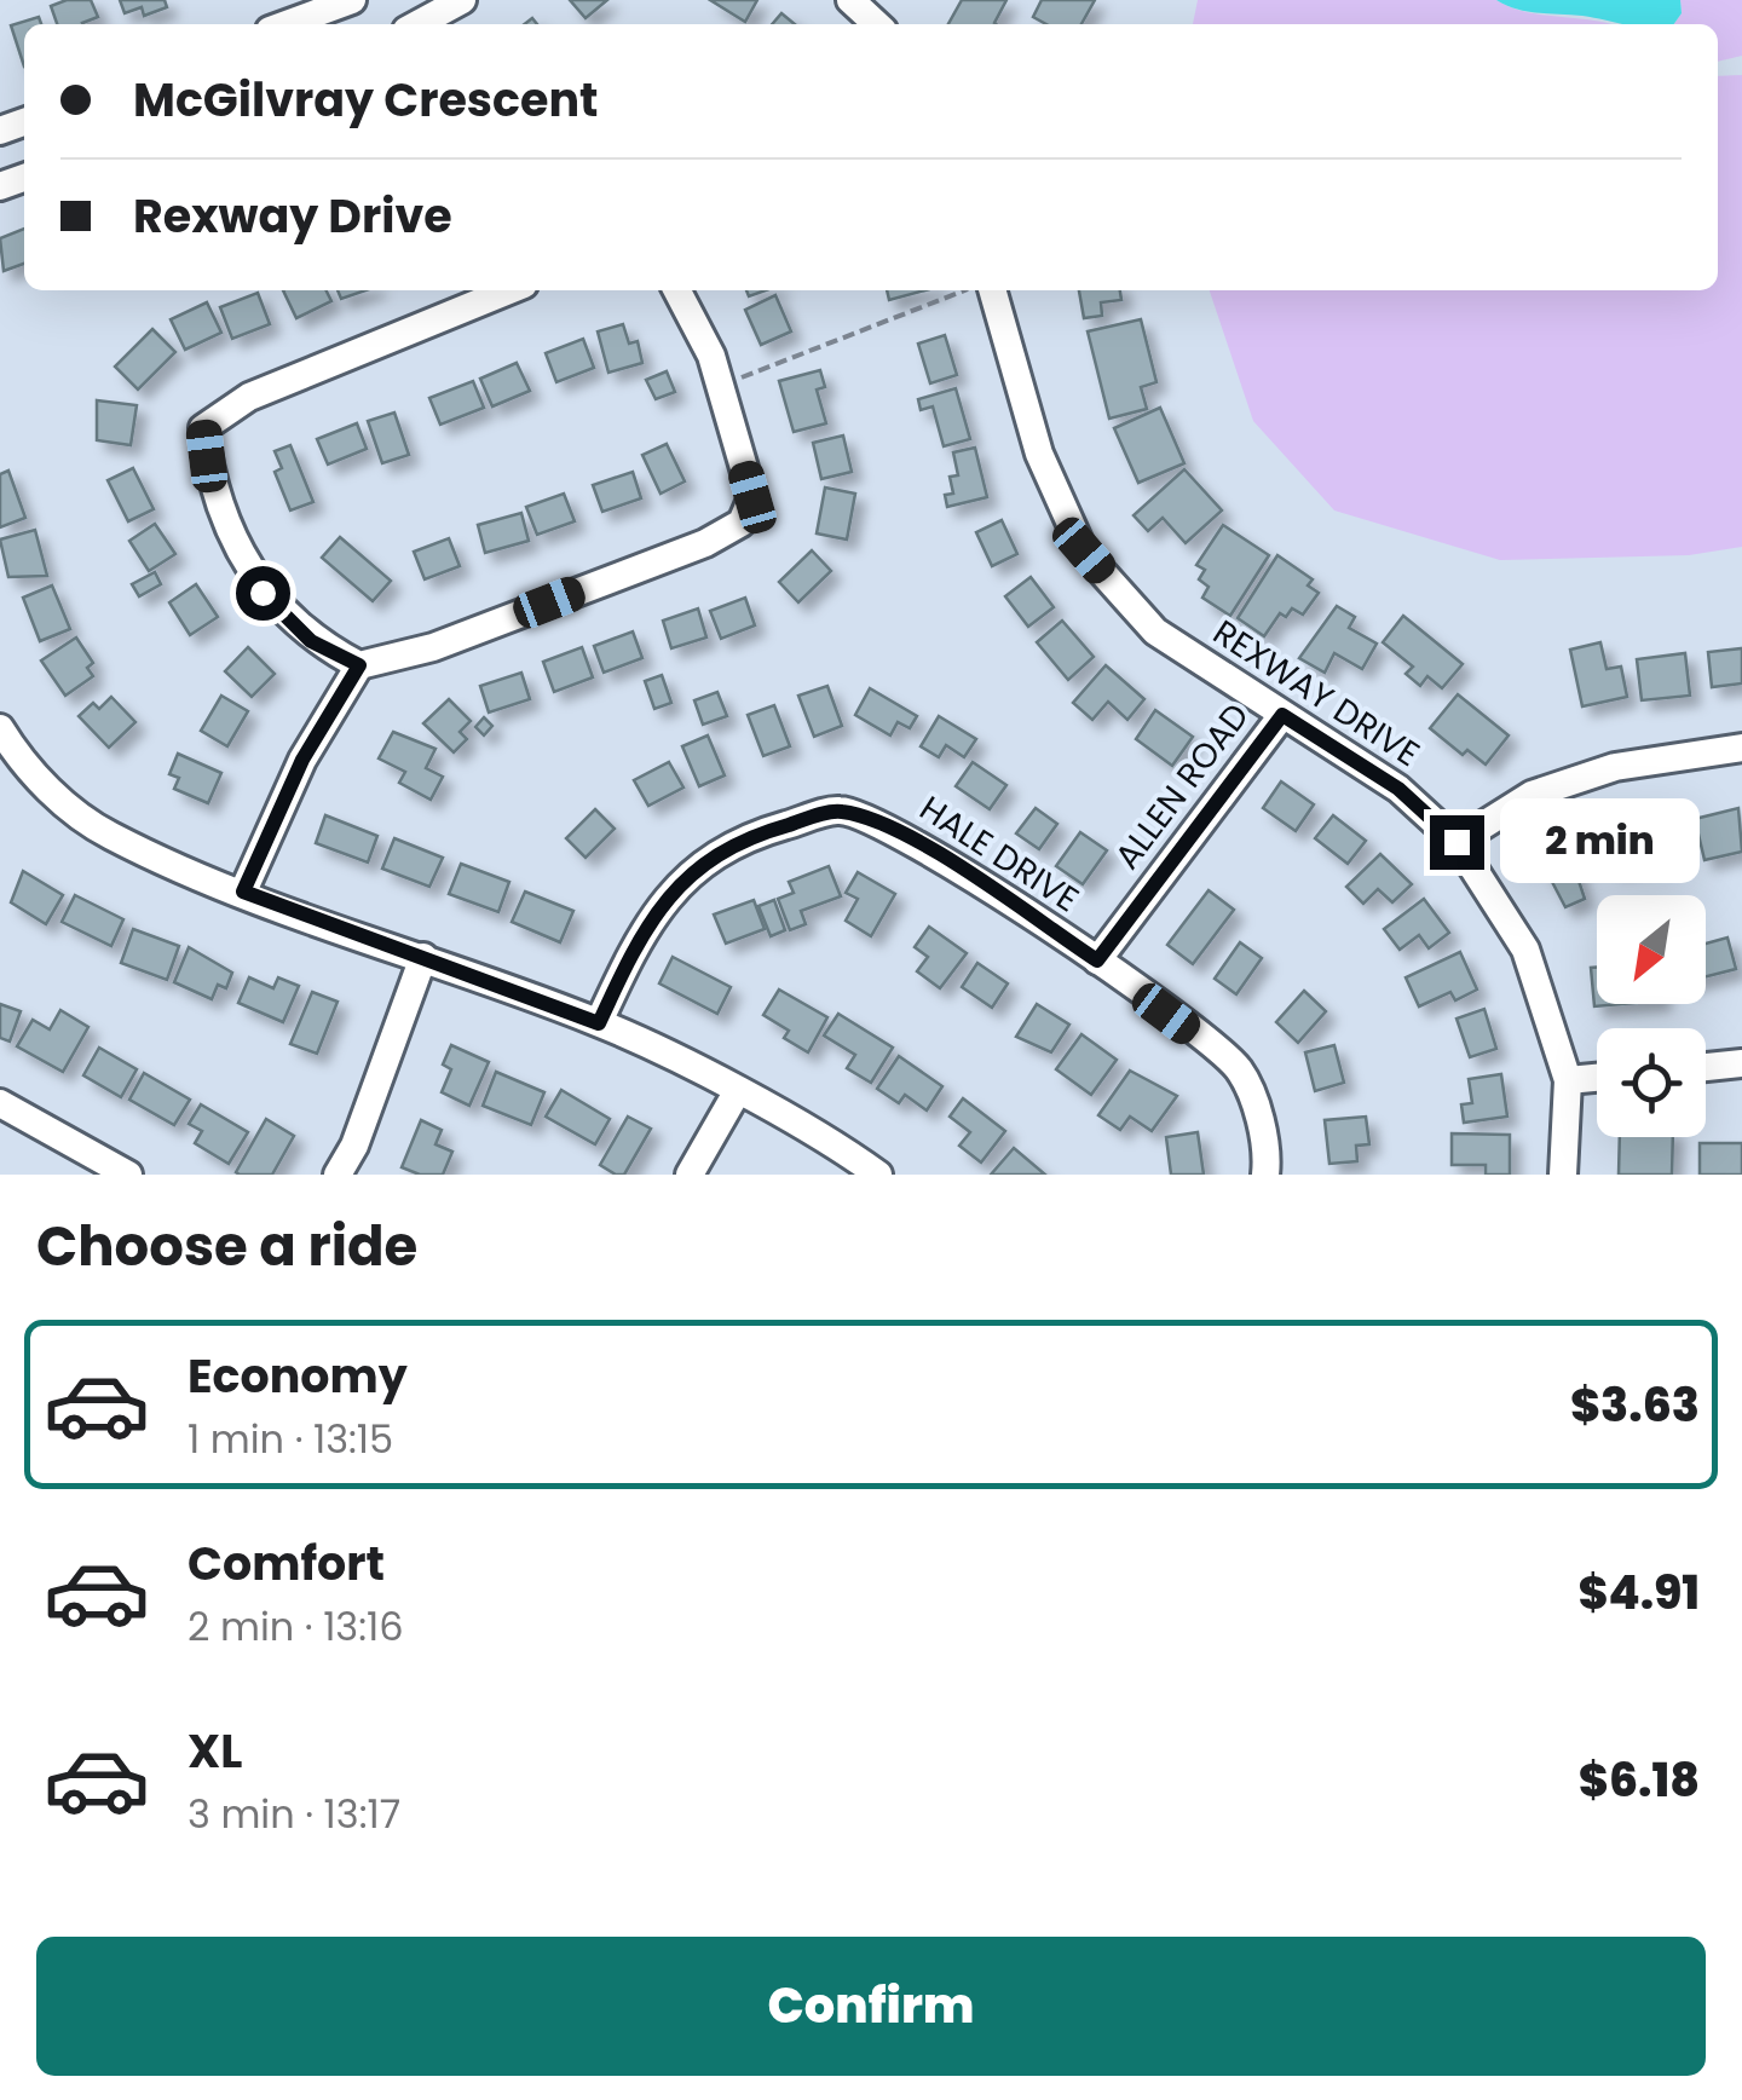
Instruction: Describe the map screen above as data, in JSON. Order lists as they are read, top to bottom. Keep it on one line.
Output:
{"streets":{"street":["REXWAY DRIVE","ALLEN ROAD","HALE DRIVE"]},"crossings":[["REXWAY DRIVE","ALLEN ROAD"],["ALLEN ROAD","HALE DRIVE"]],"north":"bottom left","page":{"banner":["McGilvray Crescent","Rexway Drive"],"bubble":"2 min","heading":"Choose a ride","list":[{"name":"Economy","note":"1 min · 13:15","value":"$3.63"},{"name":"Comfort","note":"2 min · 13:16","value":"$4.91"},{"name":"XL","note":"3 min · 13:17","value":"$6.18"}],"buttons":"Confirm"}}
